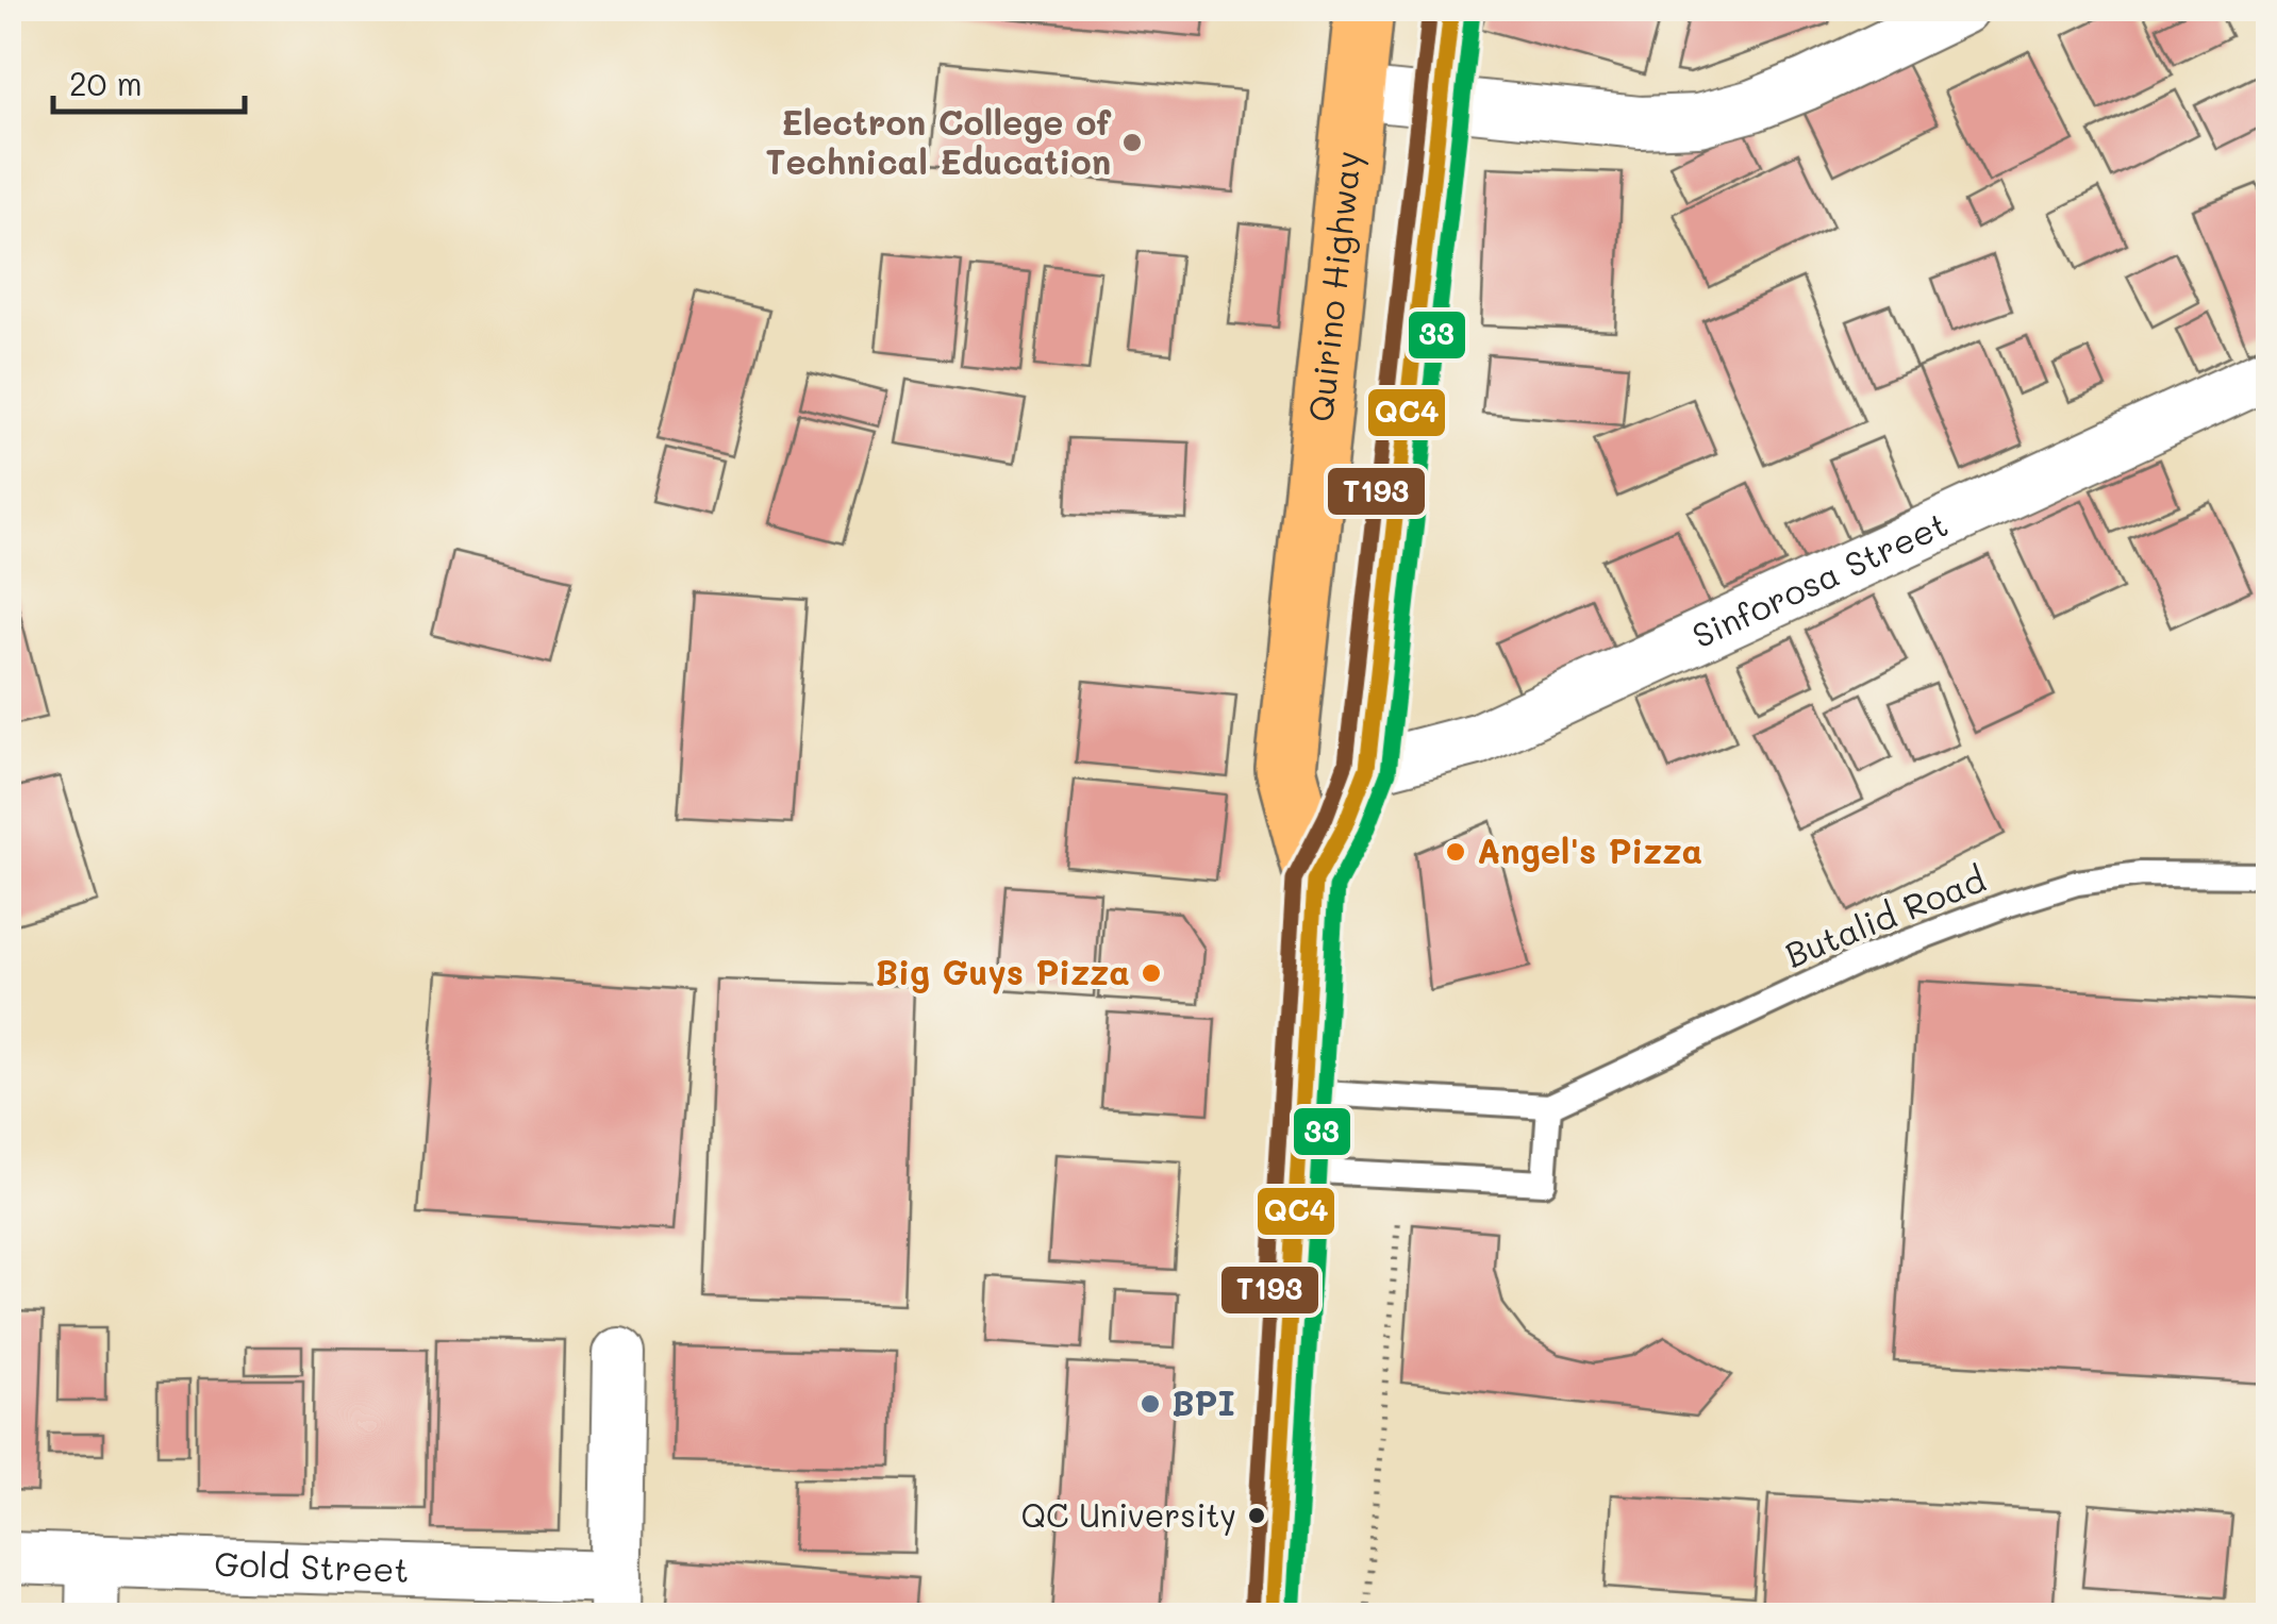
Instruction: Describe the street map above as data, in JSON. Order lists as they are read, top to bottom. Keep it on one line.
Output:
{"streets":{"main road":["Quirino Highway"],"street":["Sinforosa Street","Gold Street"],"lane":["Butalid Road"]},"crossings":[["Quirino Highway","Sinforosa Street"],["Quirino Highway","Butalid Road"]],"places":["Electron College of Technical Education","Angel's Pizza","Big Guys Pizza","BPI","QC University"],"lines":["transit line QC4","transit line T193","transit line 33"],"scale_bar":"20 m"}
